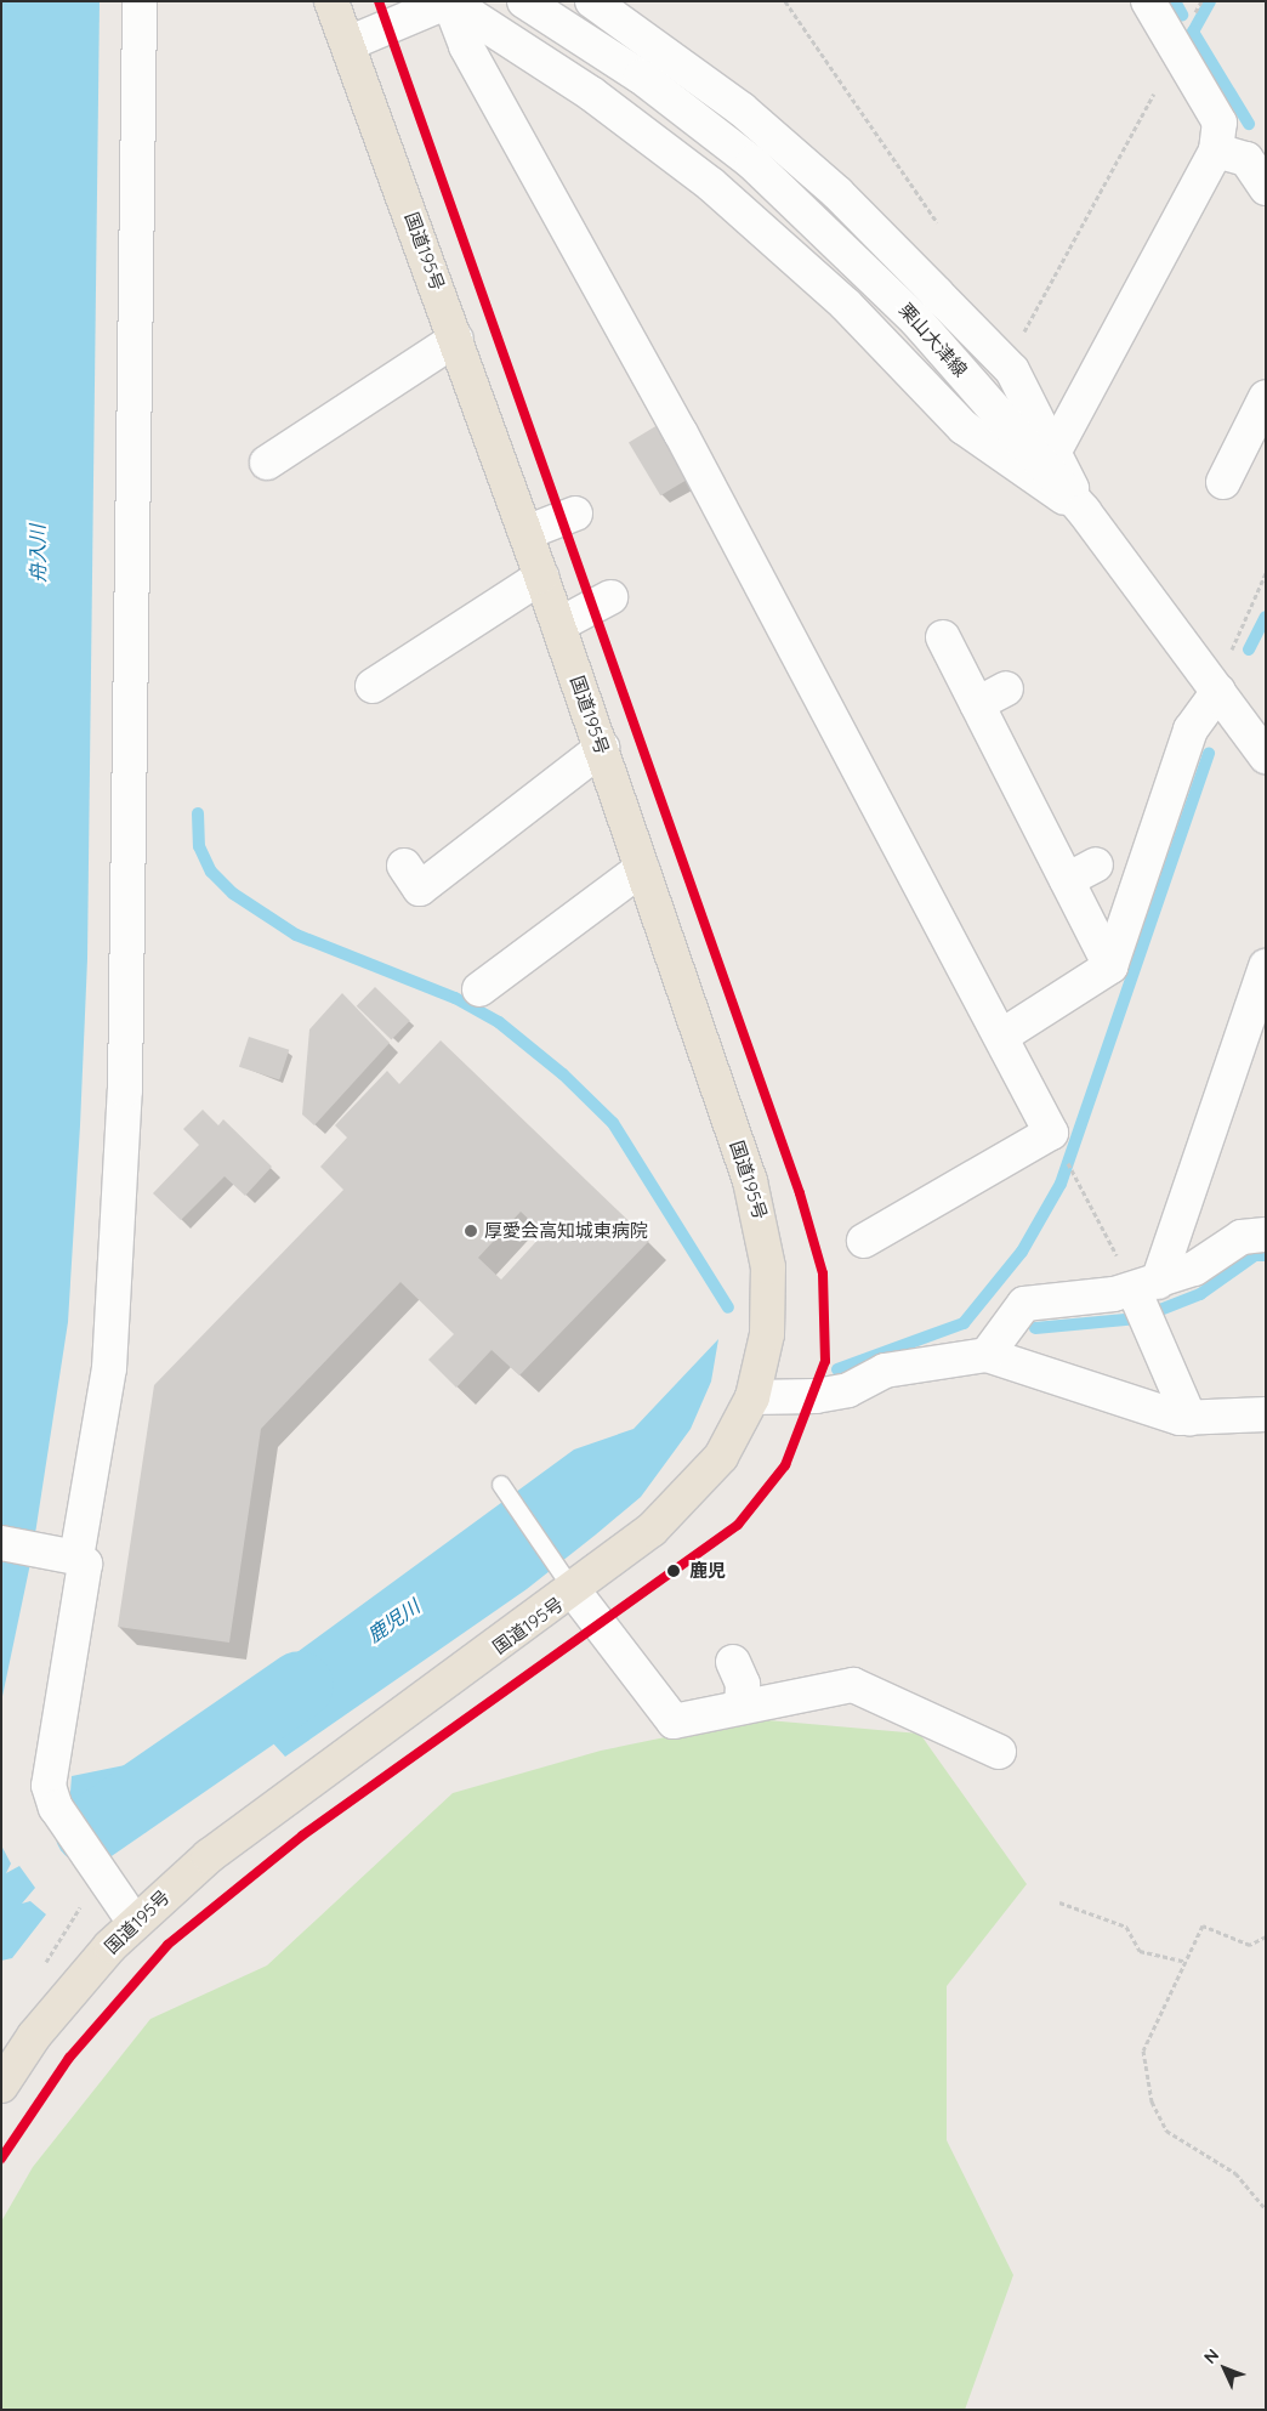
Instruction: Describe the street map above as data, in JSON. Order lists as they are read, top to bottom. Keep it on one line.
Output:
{"streets":{"highway":["国道195号"],"street":["栗山大津線"]},"water":["舟入川","鹿児川"],"places":["厚愛会高知城東病院","鹿児"],"north":"top left"}
